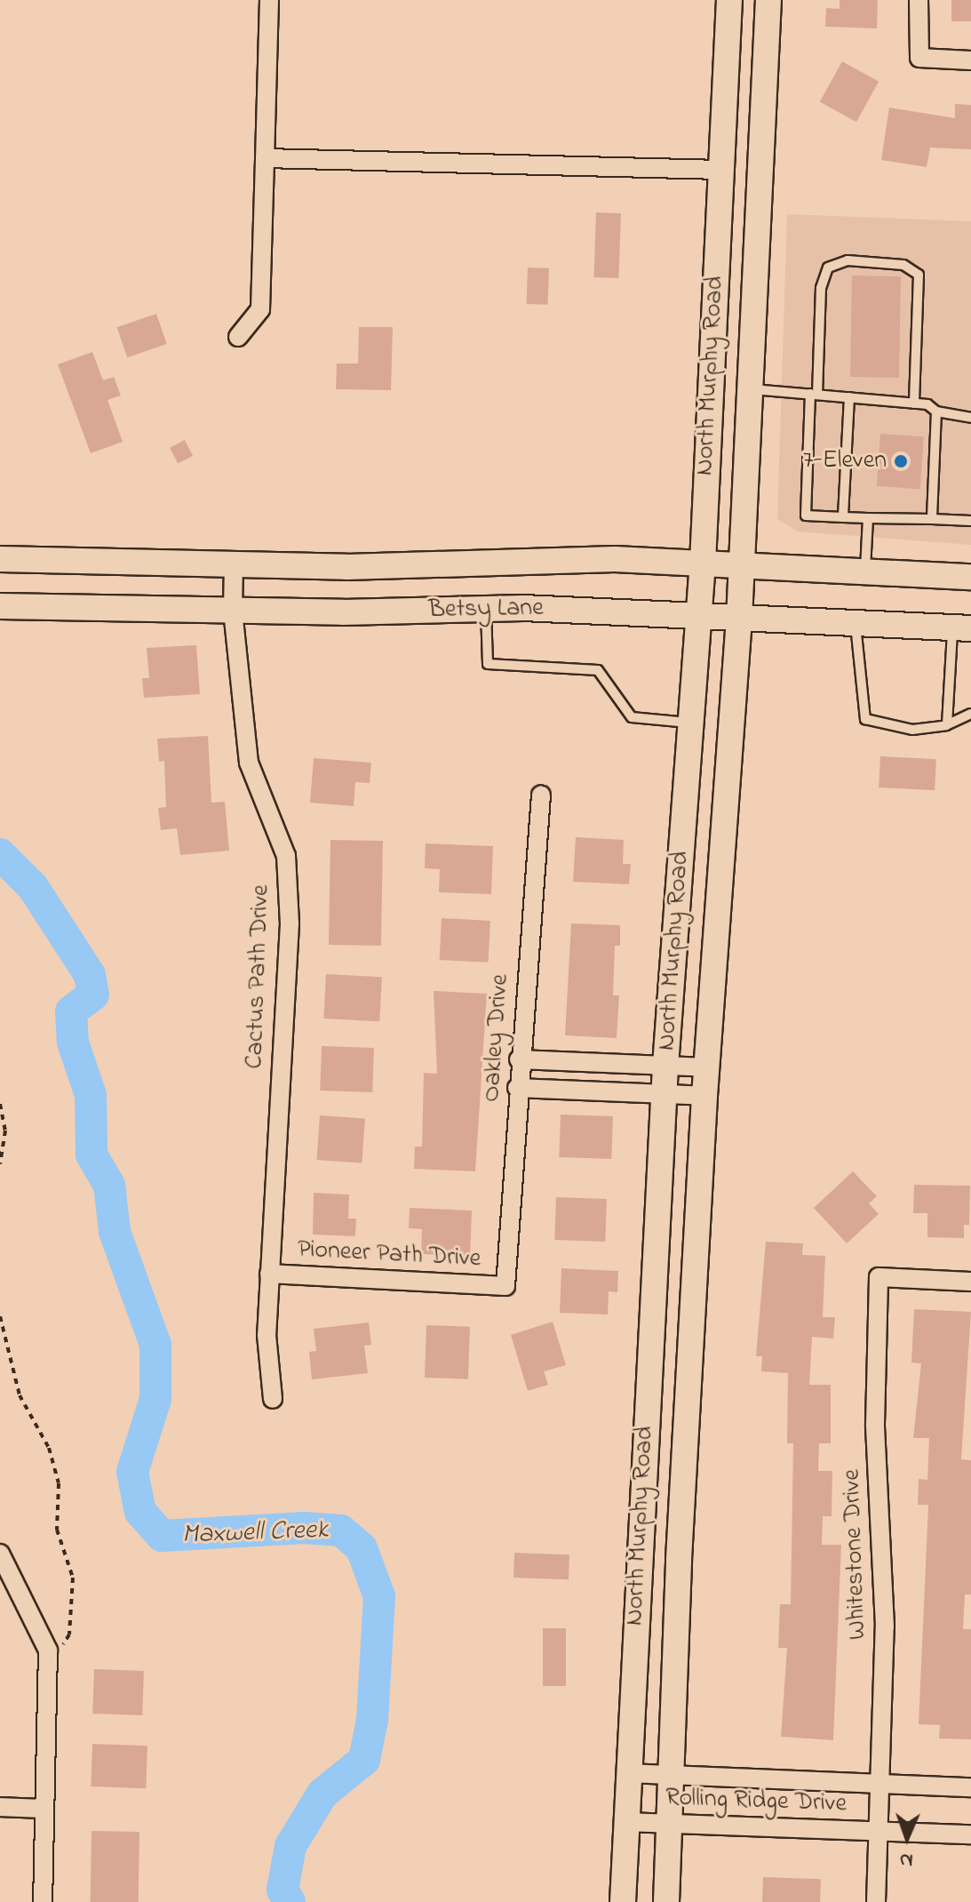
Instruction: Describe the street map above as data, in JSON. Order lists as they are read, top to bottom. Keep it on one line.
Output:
{"streets":{"main road":["North Murphy Road","Betsy Lane"],"street":["Cactus Path Drive","Oakley Drive","Pioneer Path Drive","Whitestone Drive","Rolling Ridge Drive"]},"crossings":[["North Murphy Road","Betsy Lane"],["North Murphy Road","Rolling Ridge Drive"],["Betsy Lane","Cactus Path Drive"],["Cactus Path Drive","Pioneer Path Drive"],["Oakley Drive","Pioneer Path Drive"],["Whitestone Drive","Rolling Ridge Drive"]],"water":["Maxwell Creek"],"places":["7-Eleven"],"north":"bottom"}
